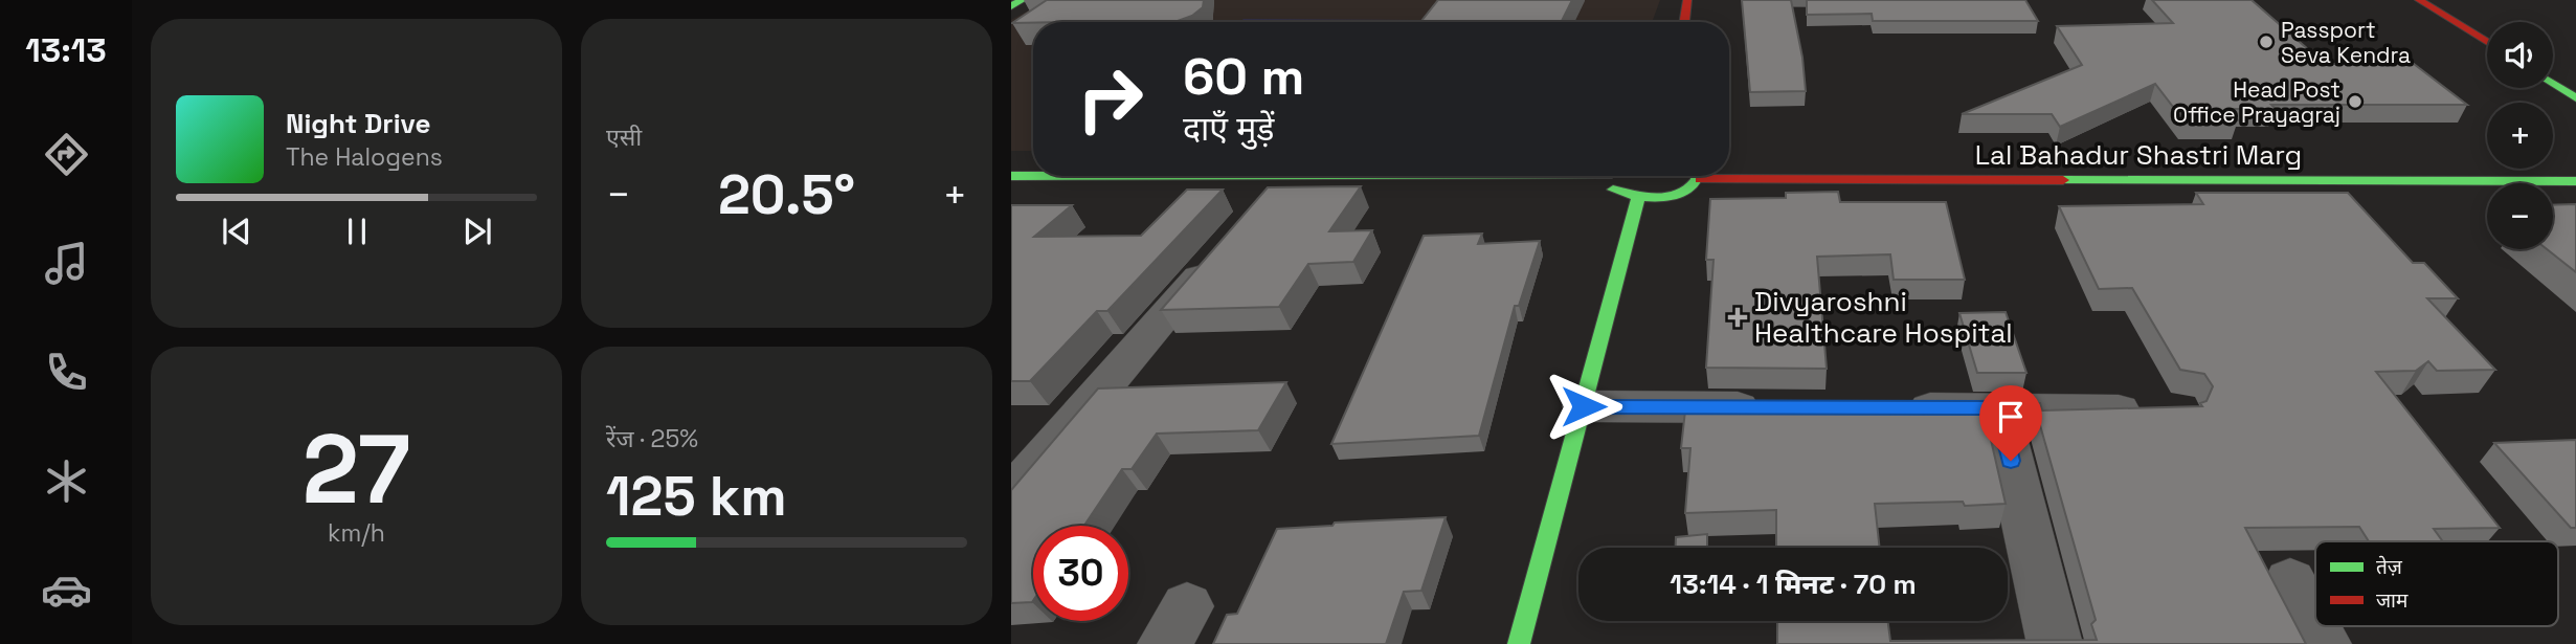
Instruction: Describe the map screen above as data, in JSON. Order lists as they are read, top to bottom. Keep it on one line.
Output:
{"streets":{"street":["Lal Bahadur Shastri Marg"]},"places":{"other":["Passport Seva Kendra","Head Post Office Prayagraj"],"health":["Divyaroshni Healthcare Hospital"]},"legend":["तेज़","जाम"],"page":{"tabs":"13:13","tile":["एसी",["27","km/h"],["रेंज · 25%","125 km"]],"map_buttons":["+","−"],"turn":["60 m","दाएँ मुड़ें"],"song":["Night Drive","The Halogens"],"heat":["−","20.5°","+"],"limit":"30","trip":"13:14 · 1 मिनट · 70 m"}}
